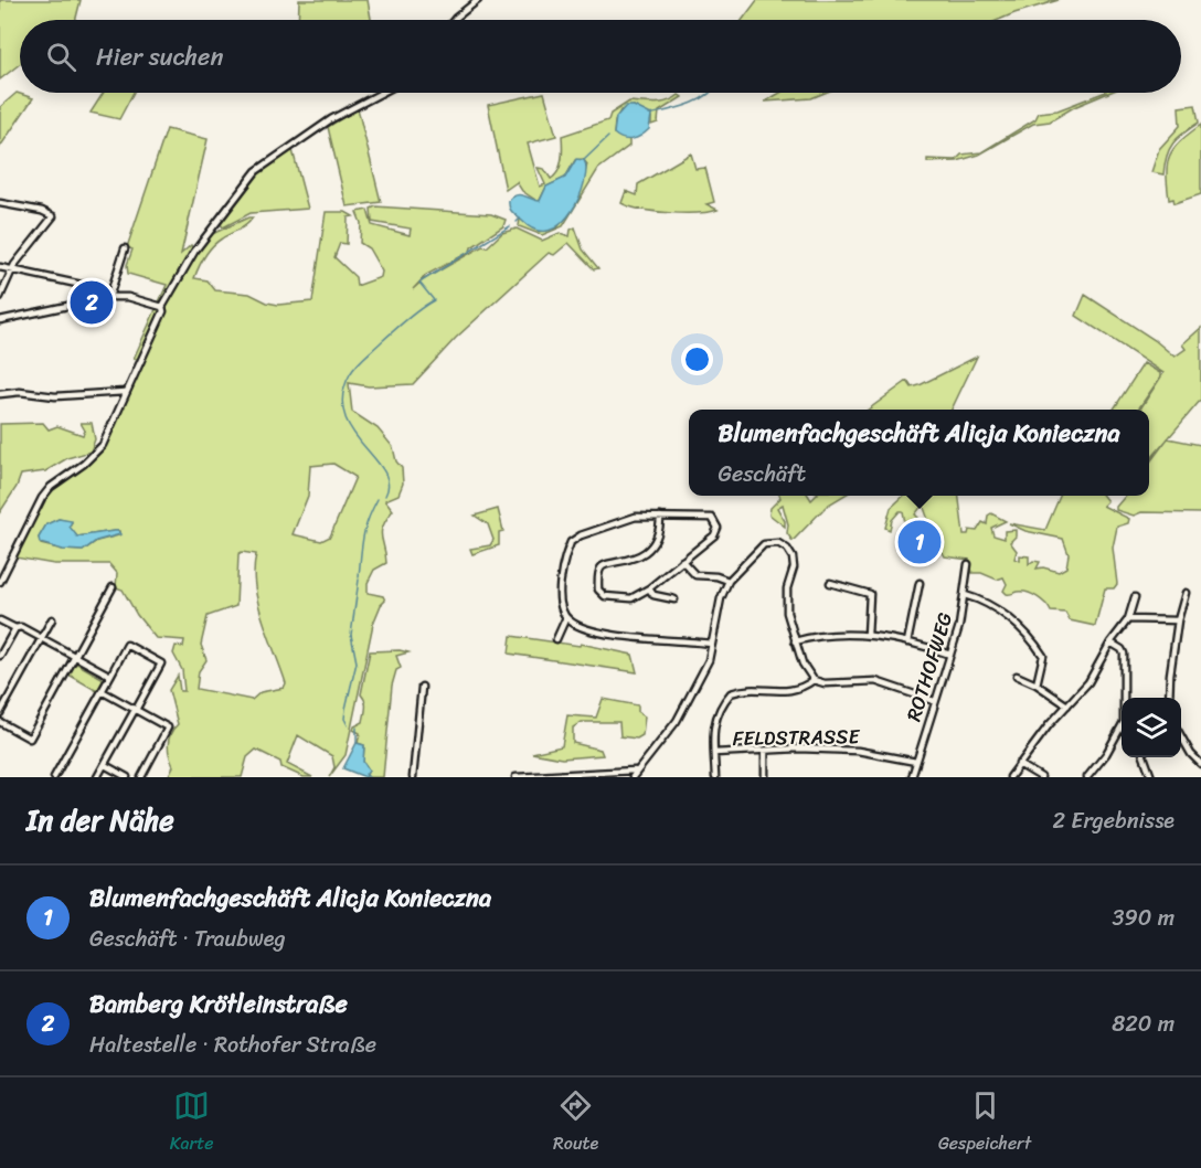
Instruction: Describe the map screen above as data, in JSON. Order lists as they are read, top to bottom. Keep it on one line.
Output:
{"streets":{"street":["ROTHOFWEG","FELDSTRASSE"]},"crossings":[["ROTHOFWEG","FELDSTRASSE"]],"page":{"search":"Hier suchen","pins":["2","1"],"popup":["Blumenfachgeschäft Alicja Konieczna","Geschäft"],"heading":["In der Nähe","2 Ergebnisse"],"list":[{"mark":"1","name":"Blumenfachgeschäft Alicja Konieczna","note":"Geschäft · Traubweg","value":"390 m"},{"mark":"2","name":"Bamberg Krötleinstraße","note":"Haltestelle · Rothofer Straße","value":"820 m"}],"nav":["Karte","Route","Gespeichert"]}}
